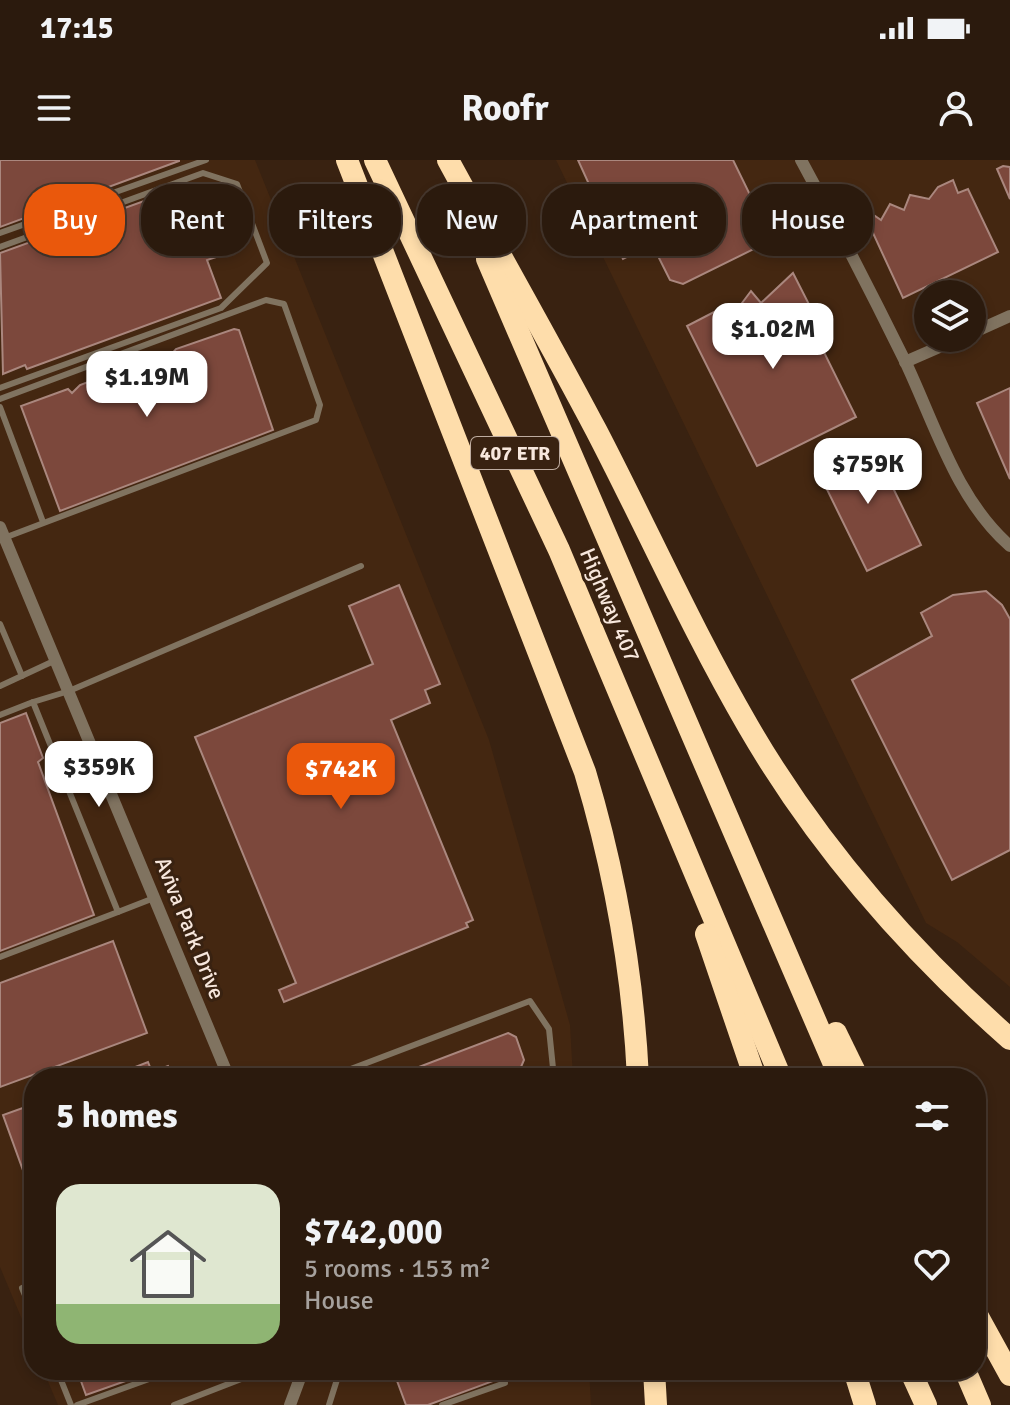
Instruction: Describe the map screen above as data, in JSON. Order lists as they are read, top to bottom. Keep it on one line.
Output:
{"streets":{"highway":["407 ETR","Highway 407"],"street":["Aviva Park Drive"]},"page":{"status":"17:15","header":"Roofr","chip":["Buy","Rent","Filters","New","Apartment","House"],"price":["$1.02M","$1.19M","$759K","$359K","$742K"],"heading":"5 homes","list":[{"name":"$742,000","note":"5 rooms · 153 m² · House"}]}}
